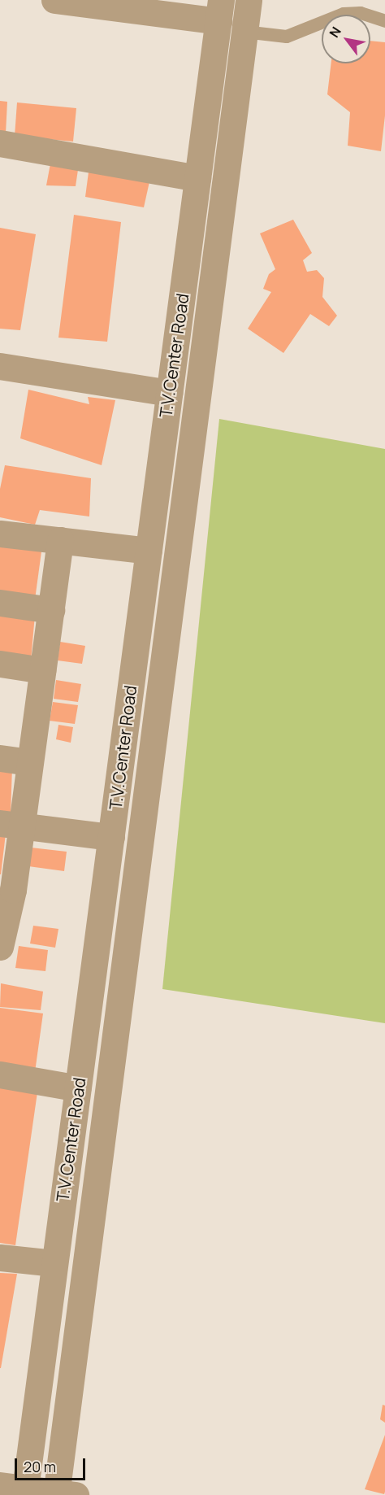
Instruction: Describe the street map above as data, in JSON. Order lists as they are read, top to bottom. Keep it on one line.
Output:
{"streets":{"street":["T.V.Center Road"]},"scale_bar":"20 m","north":"top left"}
